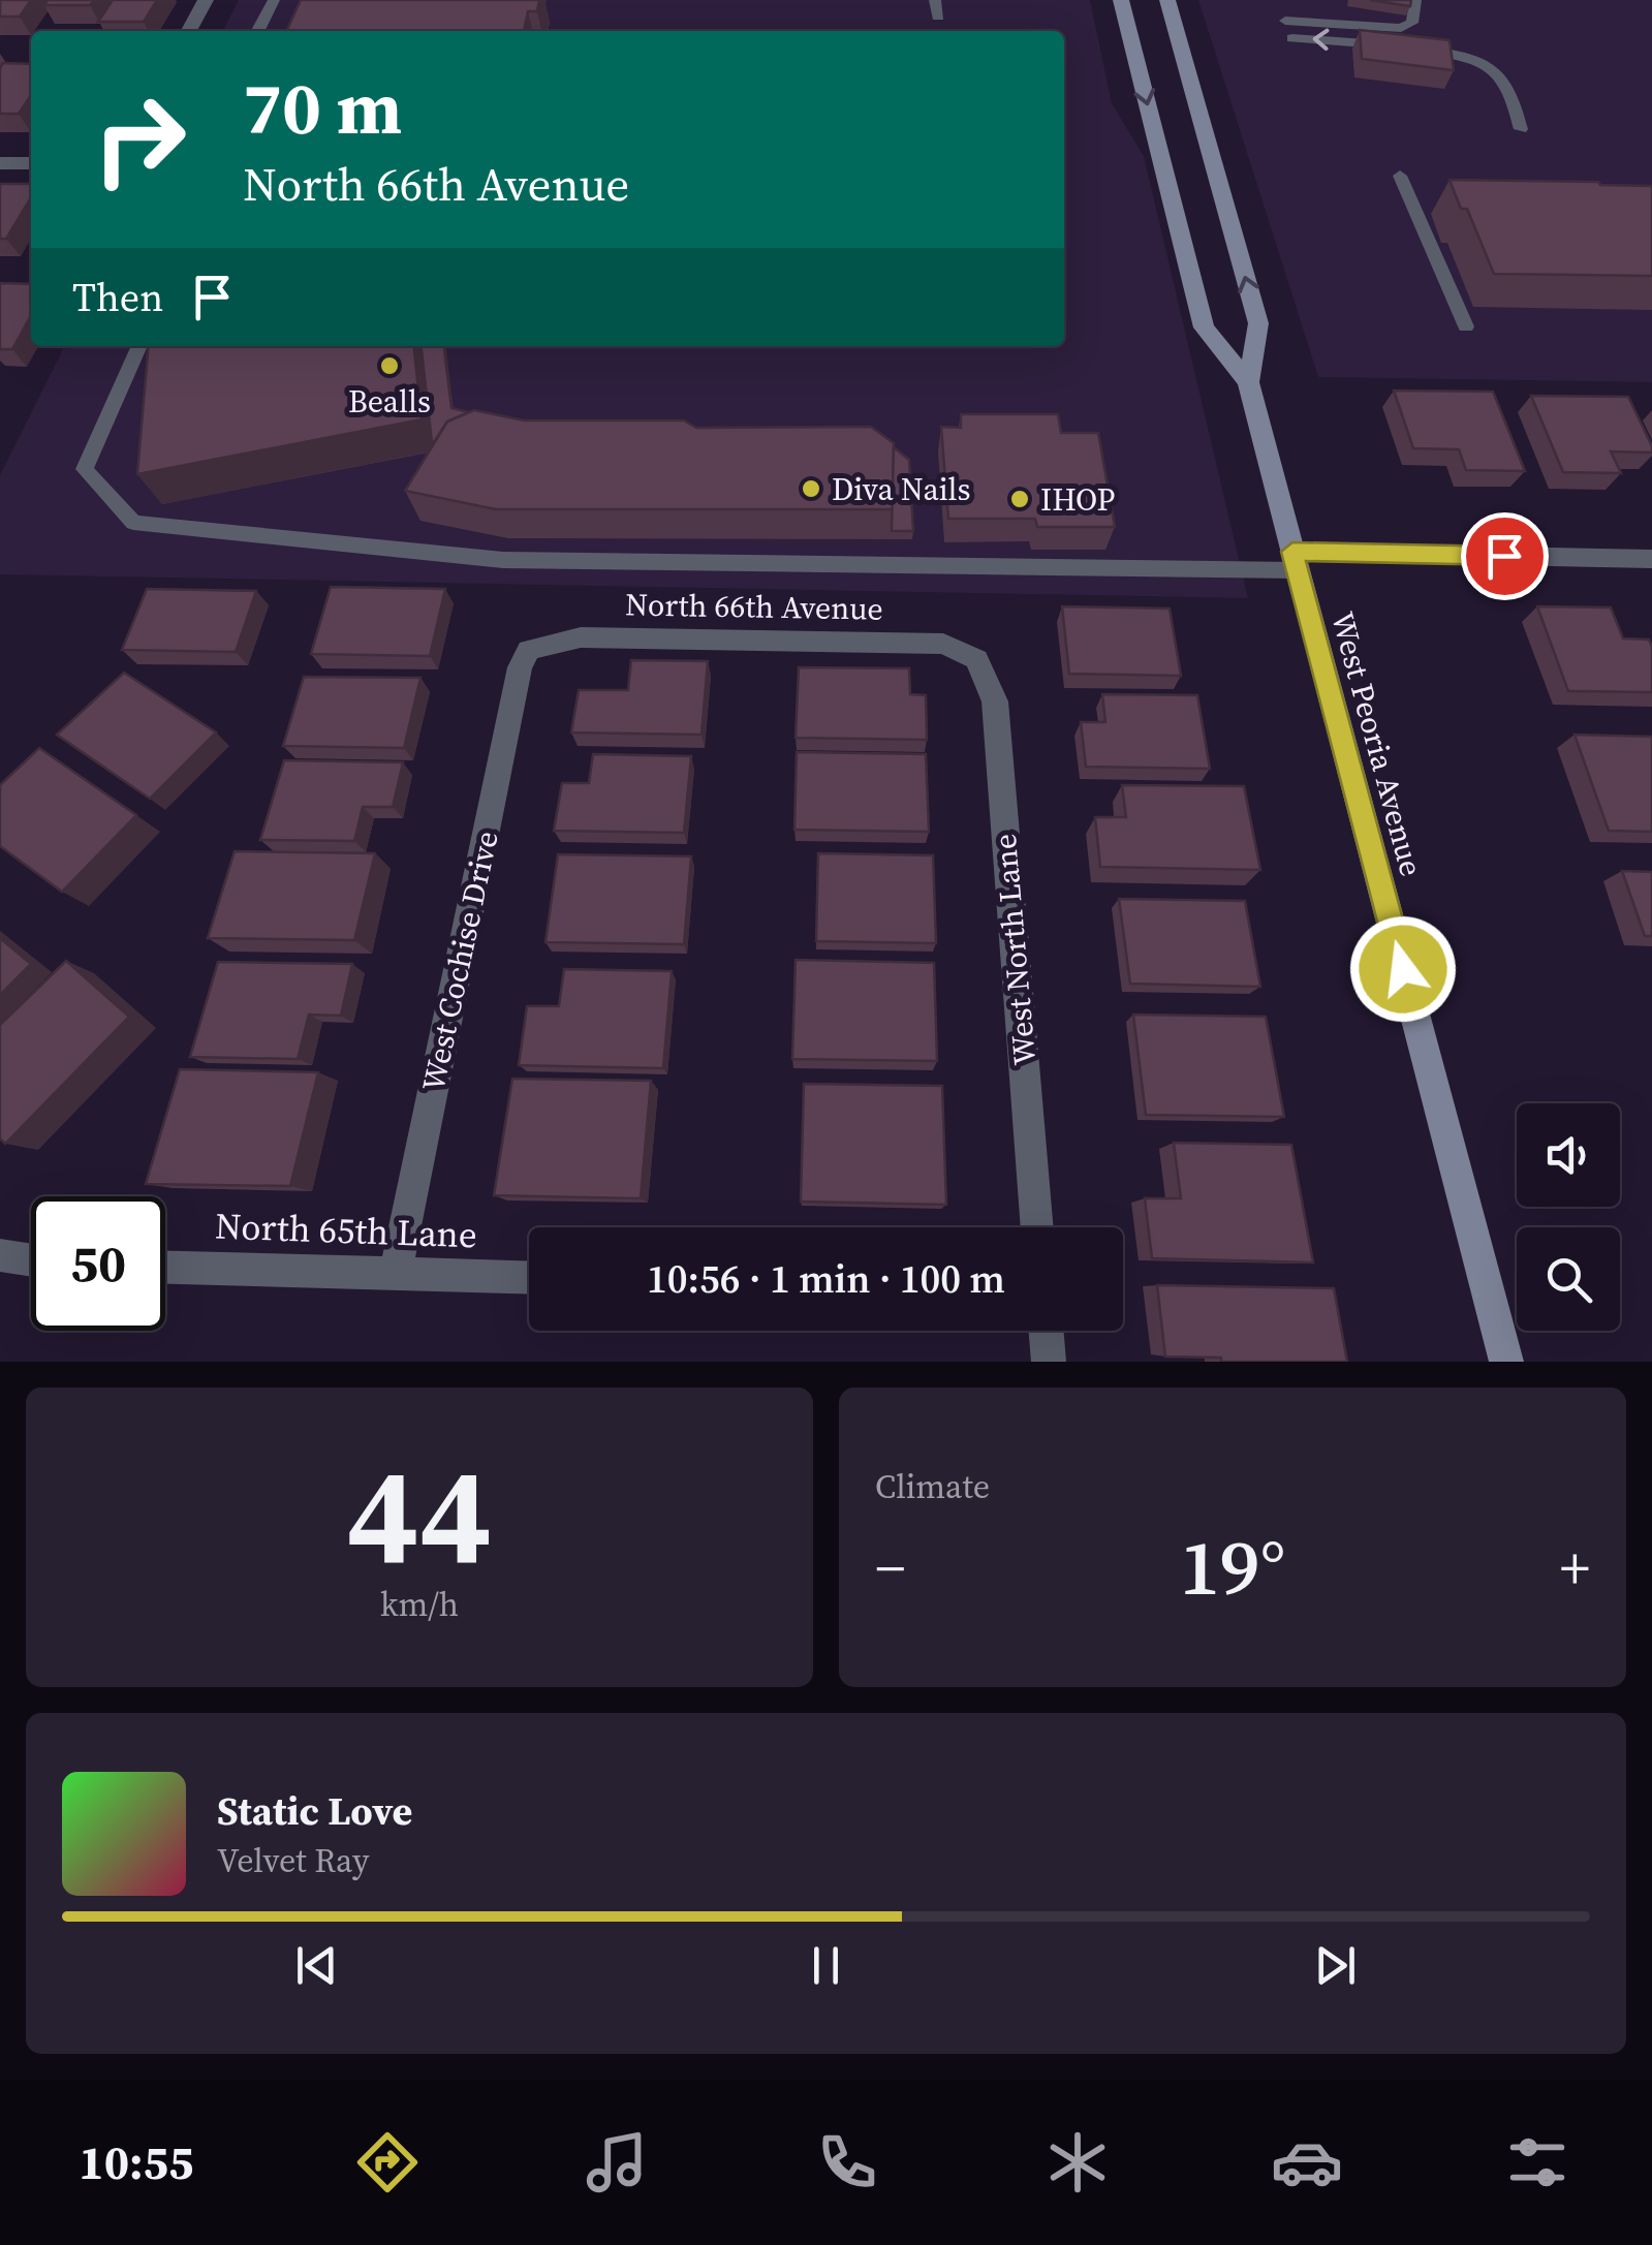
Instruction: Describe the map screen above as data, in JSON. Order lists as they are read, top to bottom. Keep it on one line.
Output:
{"streets":{"main road":["West Peoria Avenue"],"street":["North 66th Avenue","West North Lane","West Cochise Drive","North 65th Lane"]},"crossings":[["North 66th Avenue","West North Lane"],["North 66th Avenue","West Cochise Drive"],["West Cochise Drive","North 65th Lane"]],"places":["Bealls","Diva Nails","IHOP"],"page":{"turn":["70 m","North 66th Avenue"],"then":"Then","limit":"50","trip":"10:56 · 1 min · 100 m","tile":[["44","km/h"],"Climate"],"heat":["−","19°","+"],"song":["Static Love","Velvet Ray"],"tabs":"10:55"}}
